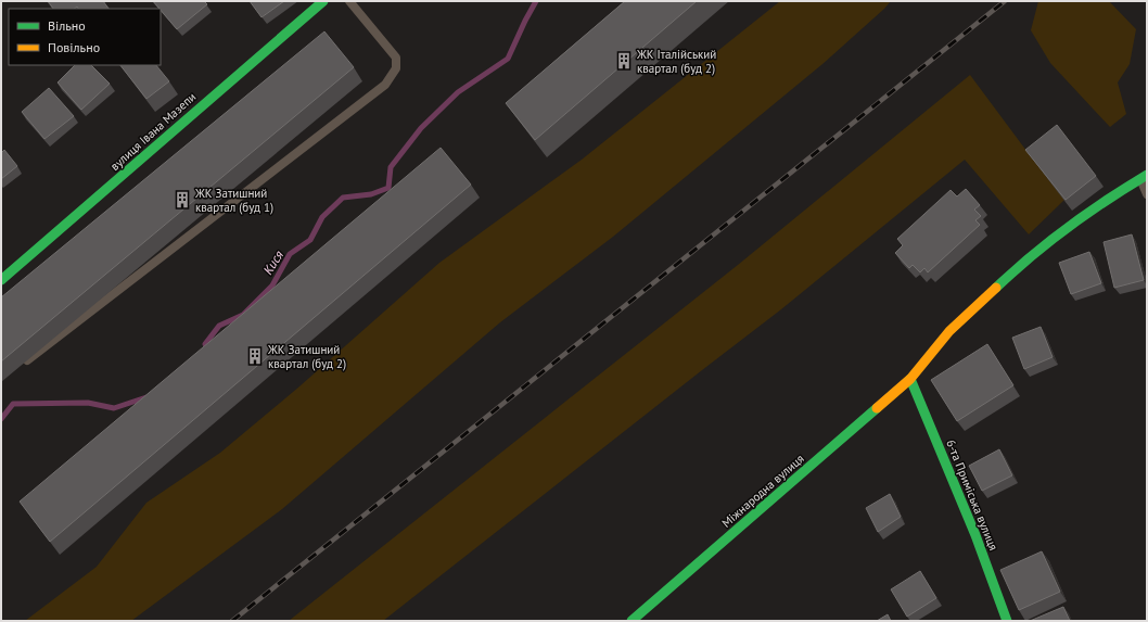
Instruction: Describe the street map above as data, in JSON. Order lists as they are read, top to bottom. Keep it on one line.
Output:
{"streets":{"street":["вулиця Івана Мазепи","Міжнародна вулиця","6-та Приміська вулиця"]},"crossings":[["Міжнародна вулиця","6-та Приміська вулиця"]],"water":["Кися"],"places":{"building":["ЖК Італійський квартал (буд 2)","ЖК Затишний квартал (буд 1)","ЖК Затишний квартал (буд 2)"]},"legend":["Вільно","Повільно"]}
